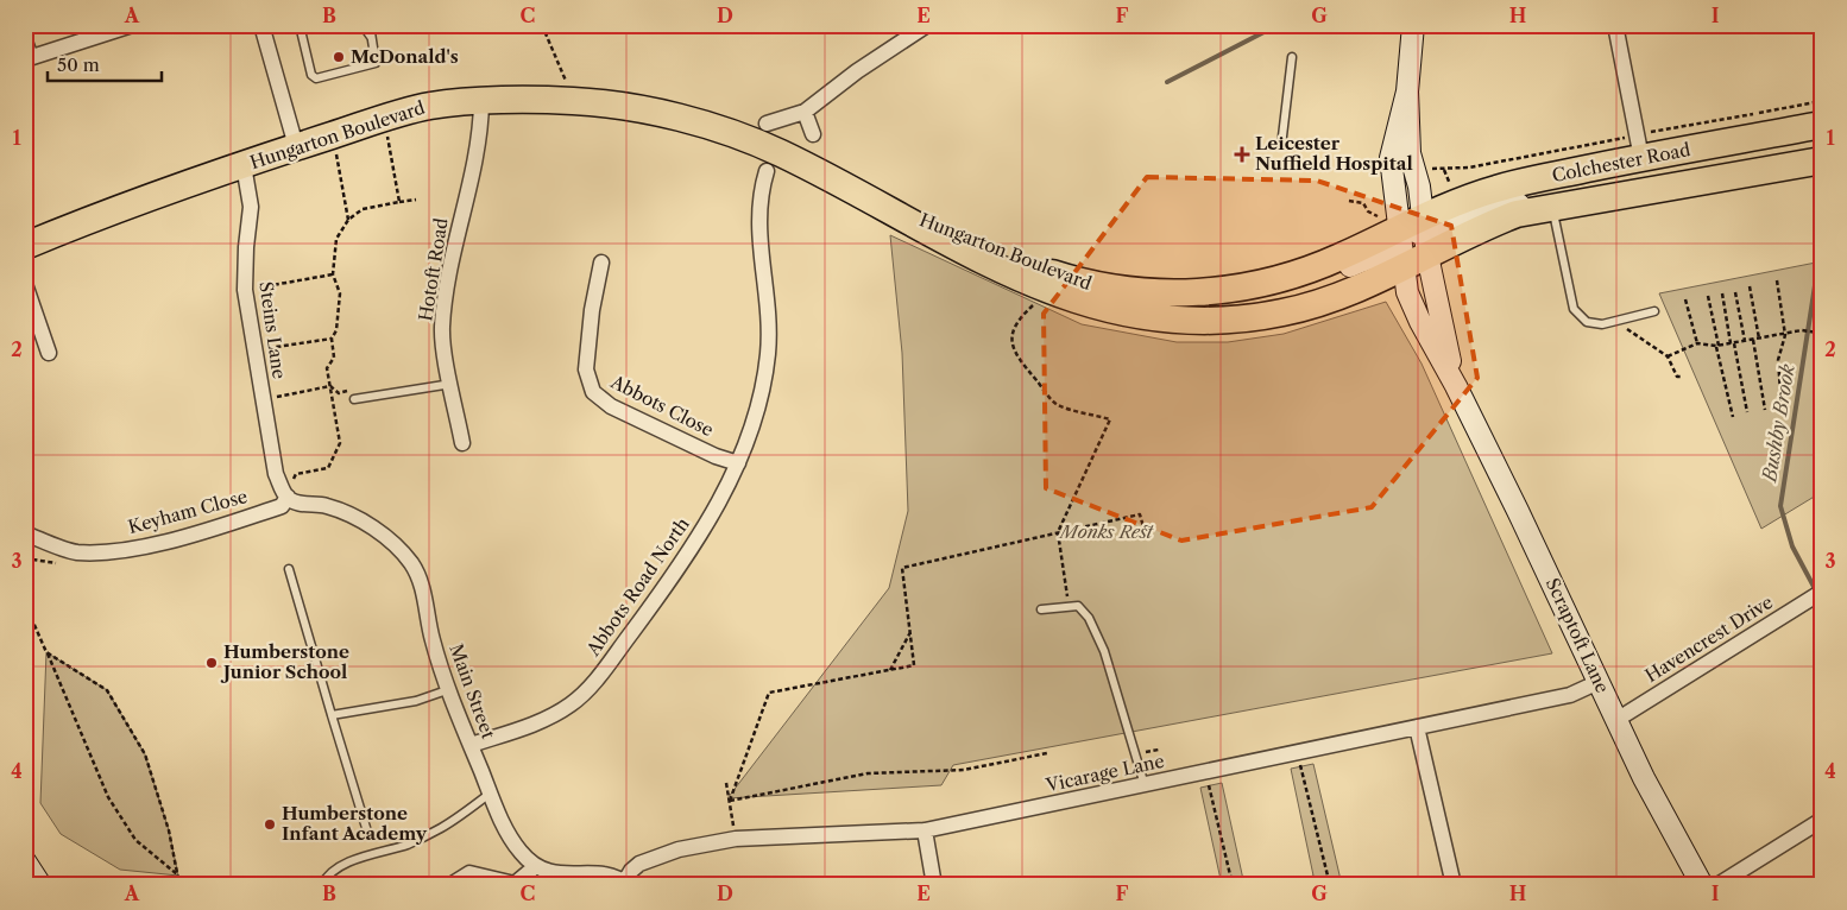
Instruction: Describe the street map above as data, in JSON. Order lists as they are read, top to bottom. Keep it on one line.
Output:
{"streets":{"highway":["Hungarton Boulevard","Colchester Road"],"street":["Hotoft Road","Steins Lane","Abbots Close","Keyham Close","Abbots Road North","Scraptoft Lane","Havencrest Drive","Main Street","Vicarage Lane"]},"crossings":[["Hungarton Boulevard","Colchester Road"],["Hungarton Boulevard","Hotoft Road"],["Hungarton Boulevard","Steins Lane"],["Hungarton Boulevard","Scraptoft Lane"],["Colchester Road","Scraptoft Lane"],["Steins Lane","Keyham Close"],["Steins Lane","Main Street"],["Abbots Close","Abbots Road North"],["Keyham Close","Main Street"],["Abbots Road North","Main Street"],["Scraptoft Lane","Havencrest Drive"],["Scraptoft Lane","Vicarage Lane"],["Main Street","Vicarage Lane"]],"water":["Bushby Brook"],"parks":["Monks Rest"],"places":{"other":["McDonald's","Humberstone Junior School","Humberstone Infant Academy"],"health":["Leicester Nuffield Hospital"]},"scale_bar":"50 m","grid":{"columns":["A","B","C","D","E","F","G","H","I"],"rows":["1","2","3","4"]}}
